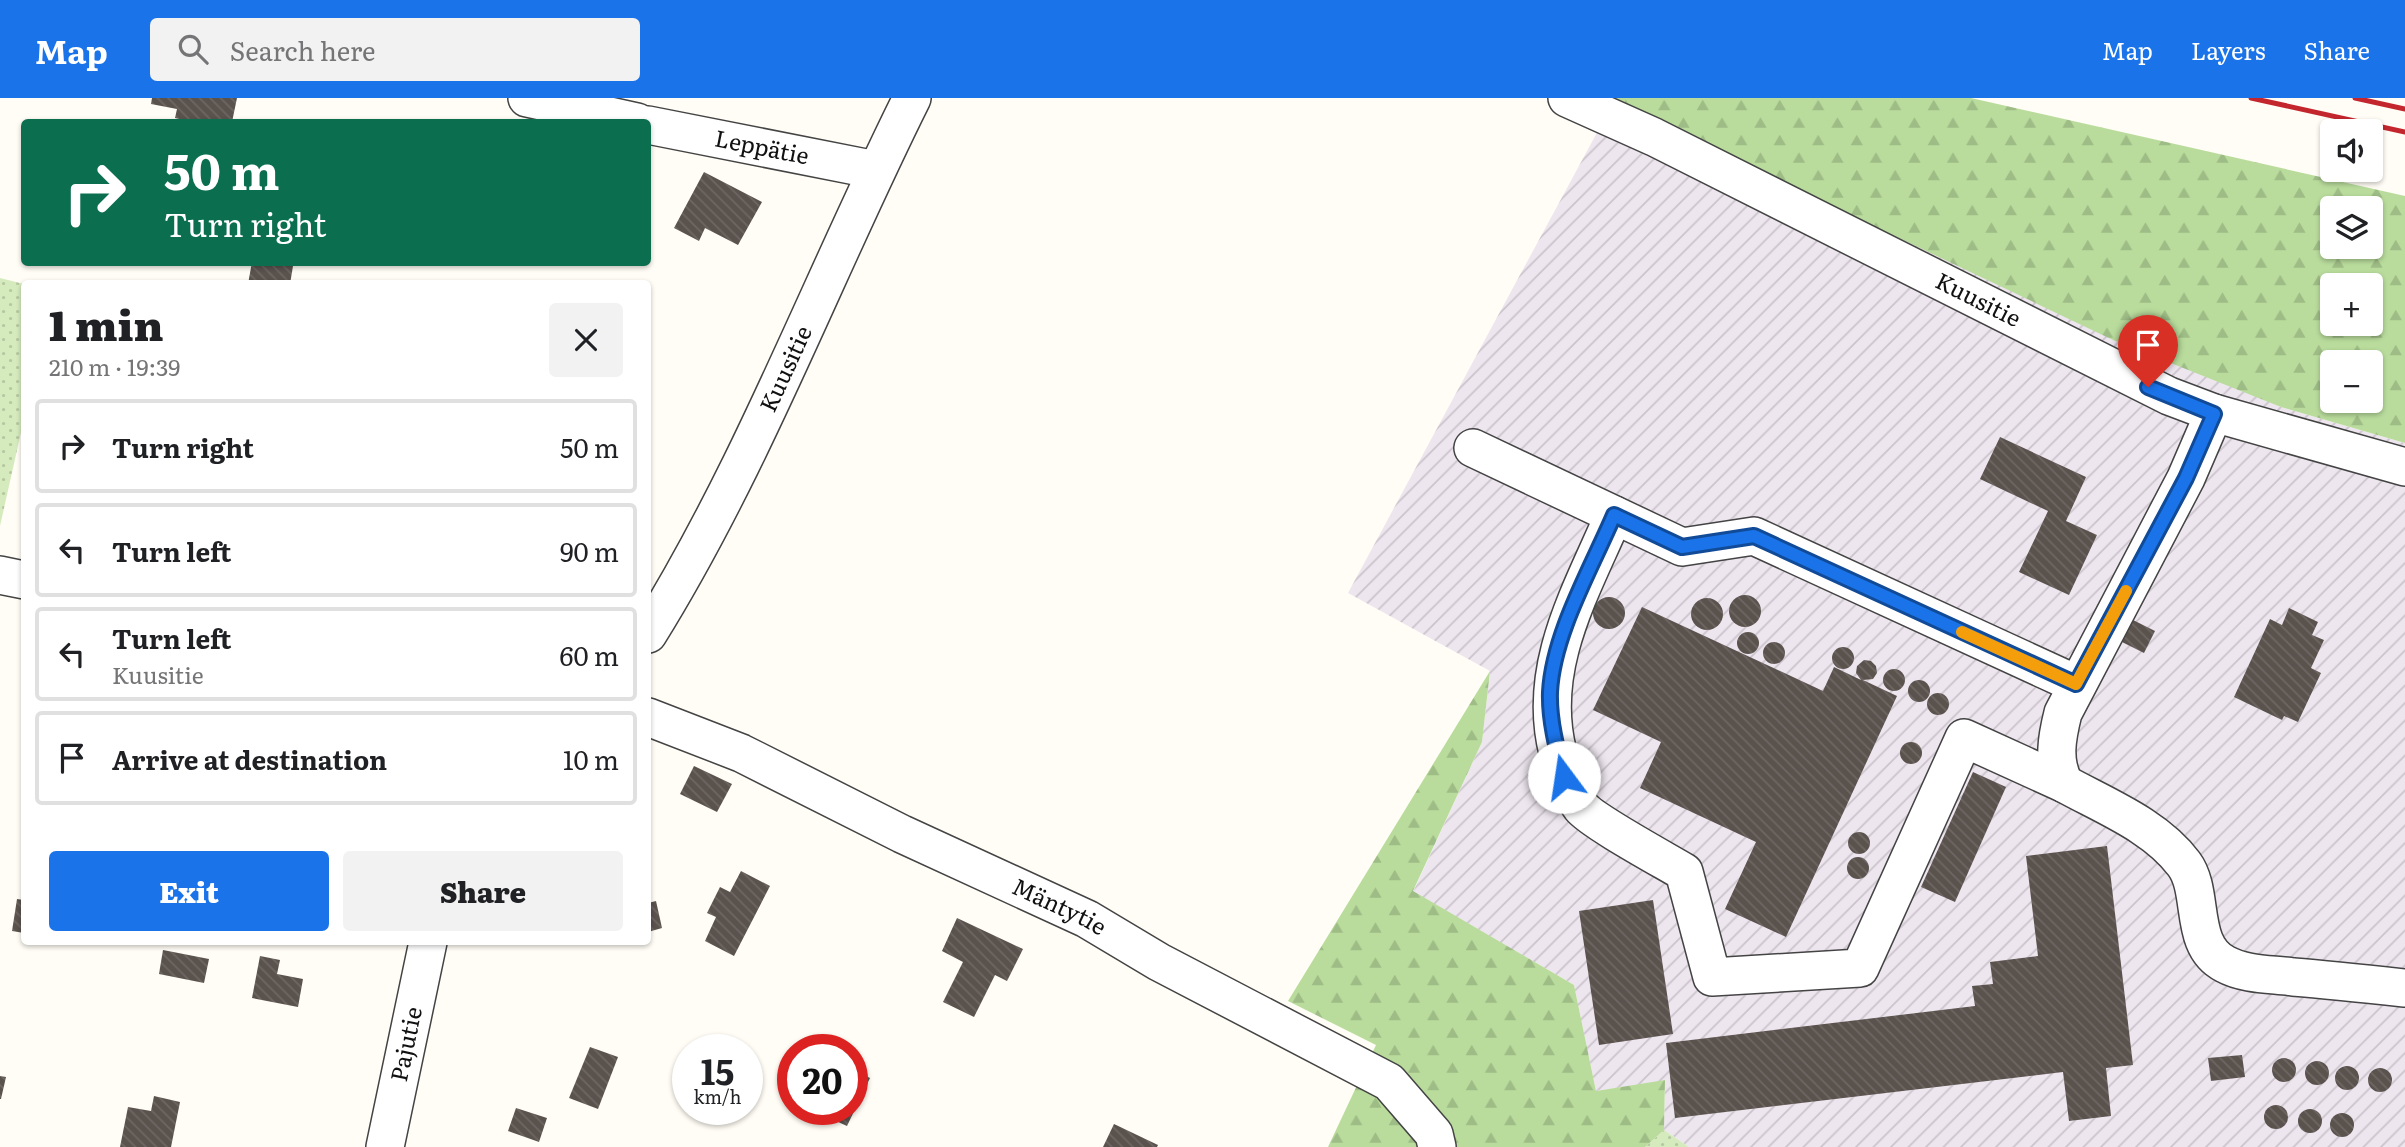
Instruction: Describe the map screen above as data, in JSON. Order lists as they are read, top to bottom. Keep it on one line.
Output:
{"streets":{"street":["Leppätie","Kuusitie","Mäntytie","Pajutie"]},"crossings":[["Leppätie","Kuusitie"]],"page":{"header":"Map","search":"Search here","nav":["Map","Layers","Share"],"map_buttons":["+","−"],"turn":["50 m","Turn right"],"heading":["1 min","210 m · 19:39"],"list":[{"name":"Turn right","value":"50 m"},{"name":"Turn left","value":"90 m"},{"name":"Turn left","note":"Kuusitie","value":"60 m"},{"name":"Arrive at destination","value":"10 m"}],"buttons":["Exit","Share"],"speed":"15 km/h","limit":"20"}}
